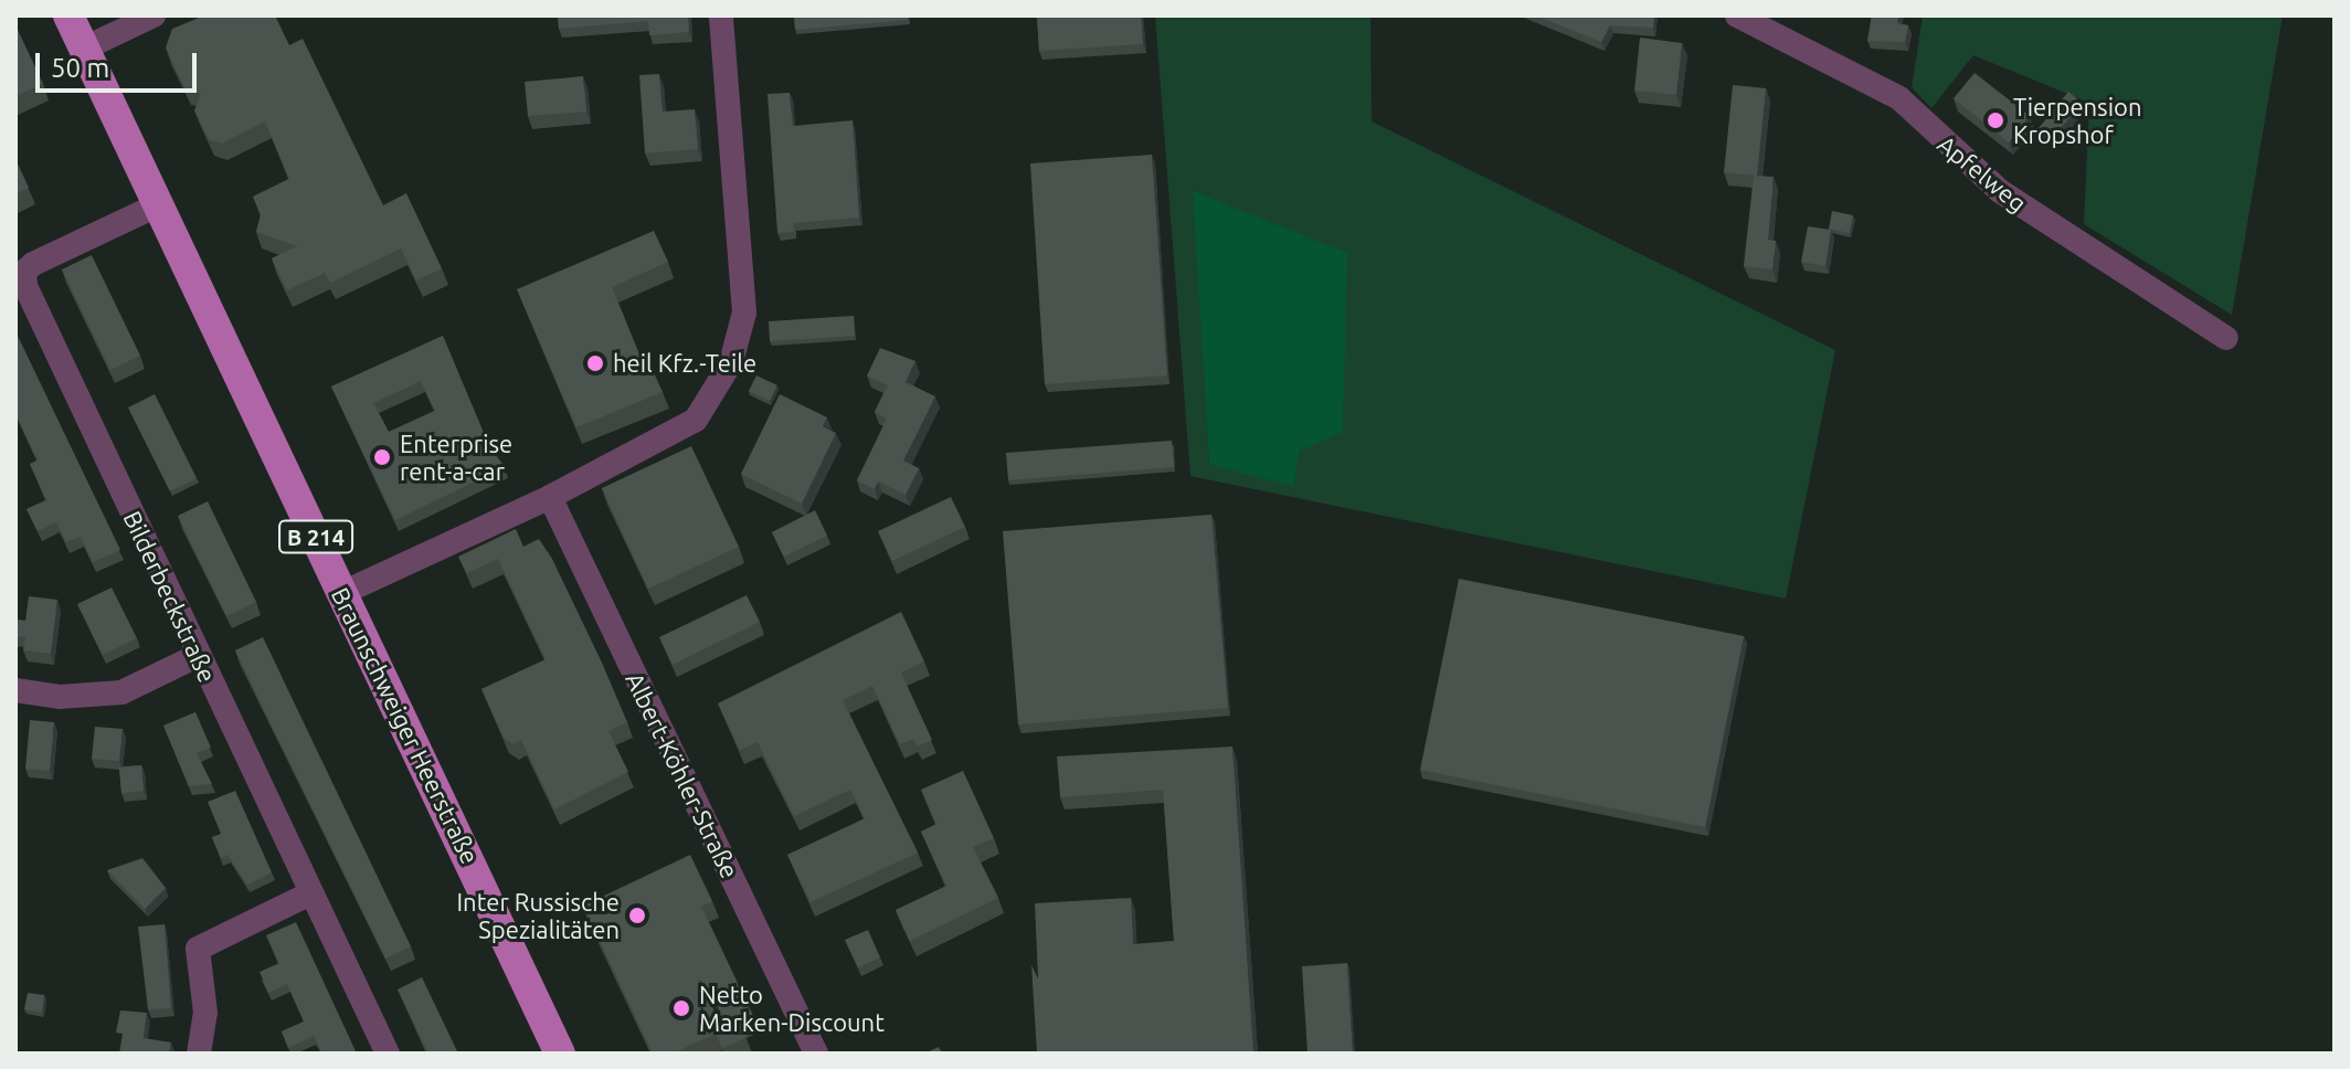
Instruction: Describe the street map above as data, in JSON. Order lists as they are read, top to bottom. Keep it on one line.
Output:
{"streets":{"main road":["B 214","Braunschweiger Heerstraße"],"street":["Apfelweg","Bilderbeckstraße","Albert-Köhler-Straße"]},"crossings":[["Bilderbeckstraße","Braunschweiger Heerstraße"]],"places":["Tierpension Kropshof","heil Kfz.-Teile","Enterprise rent-a-car","Inter Russische Spezialitäten","Netto Marken-Discount"],"scale_bar":"50 m"}
